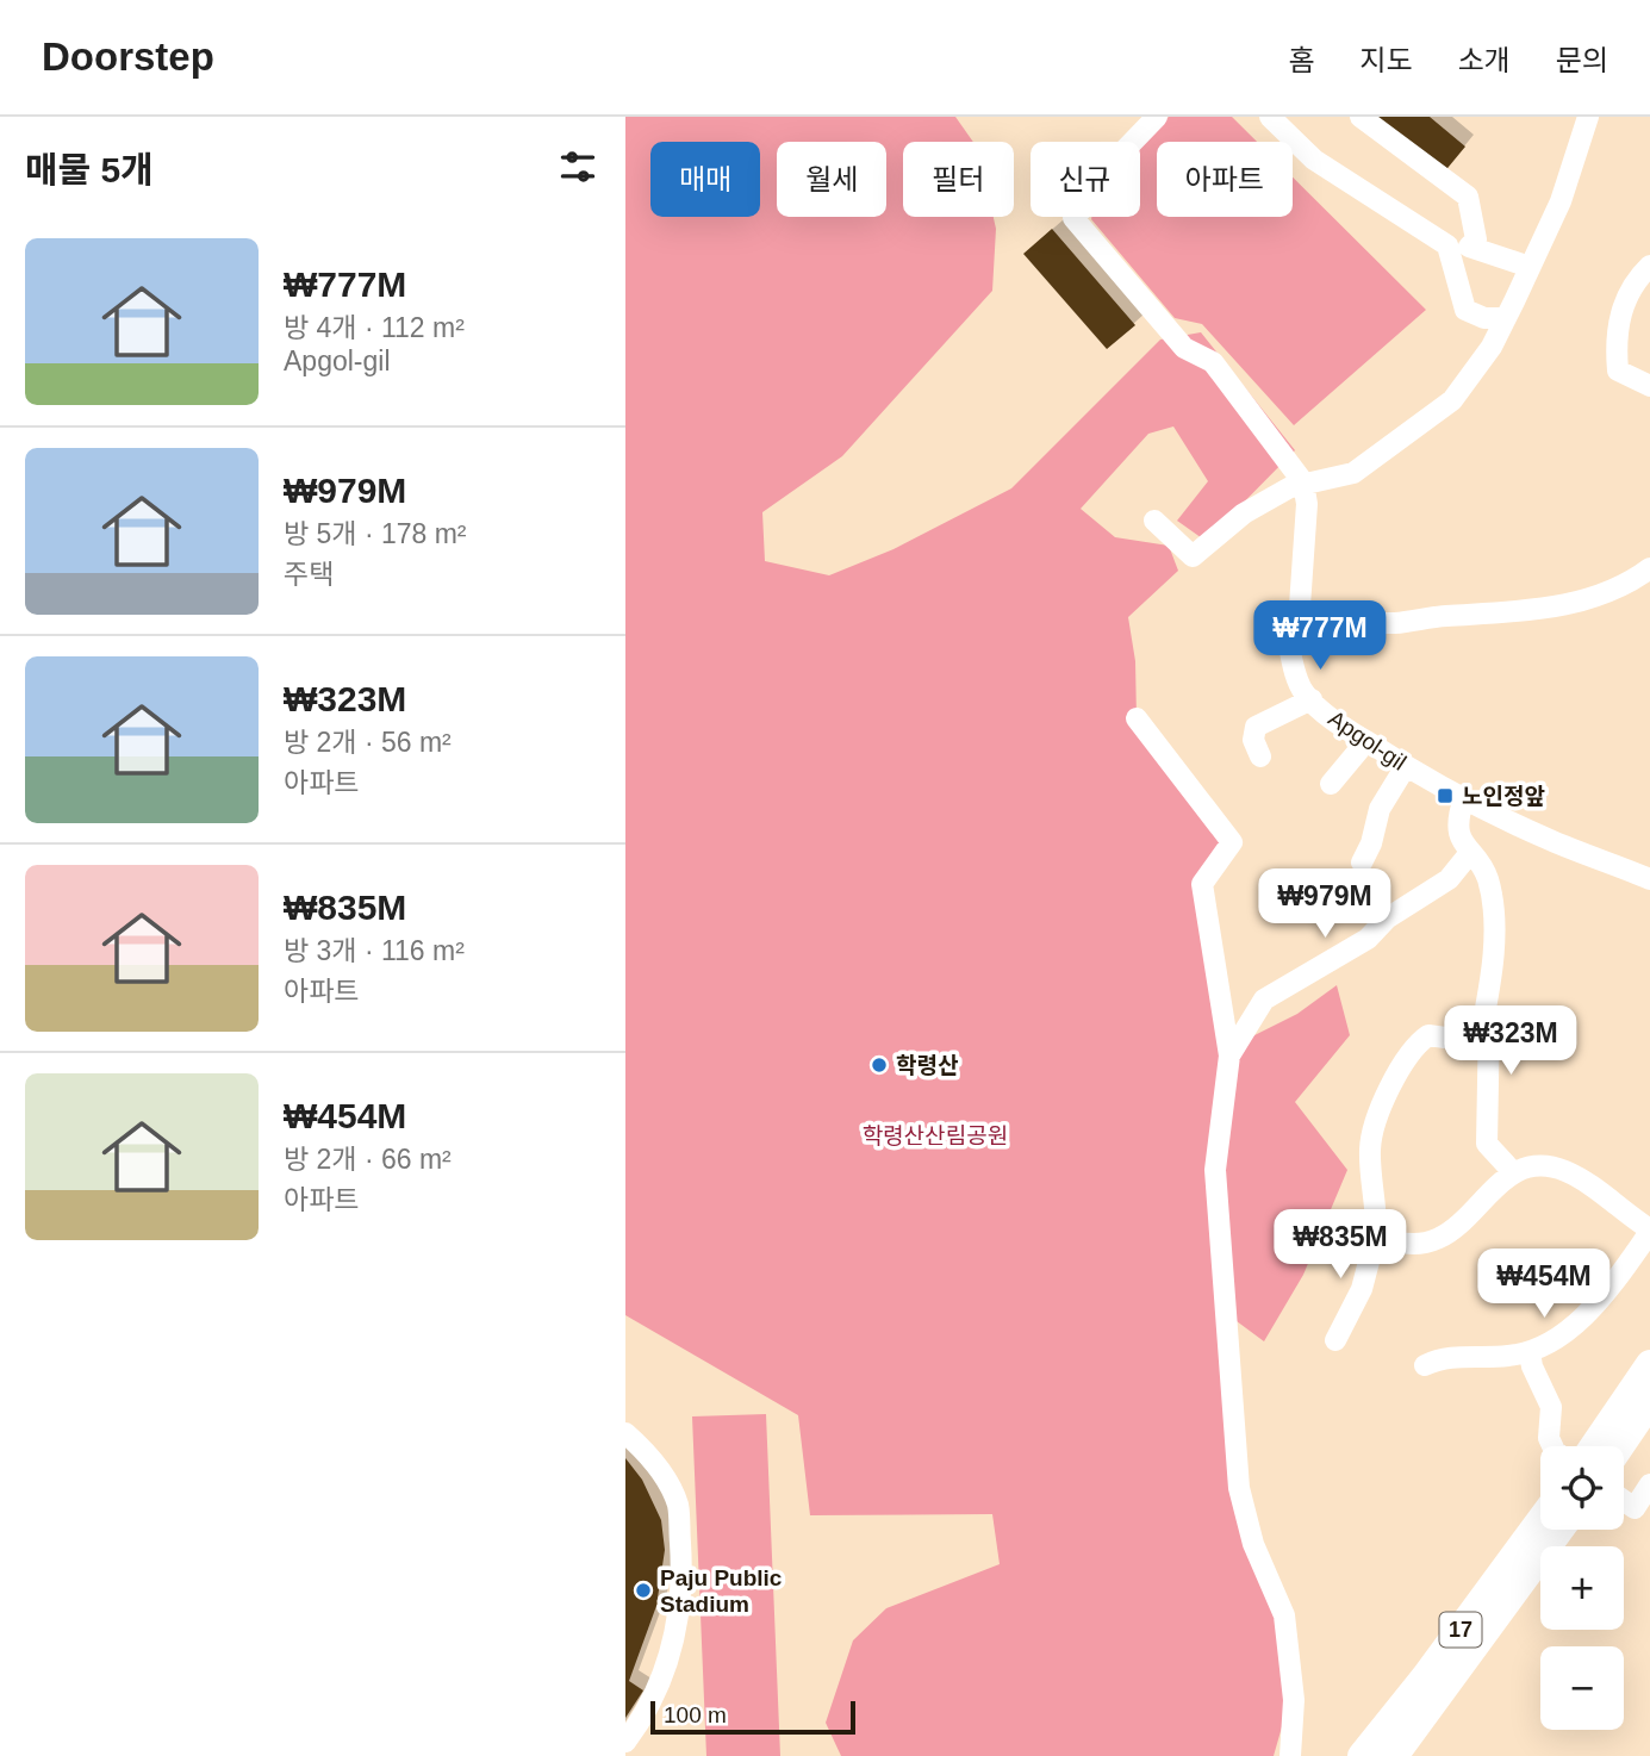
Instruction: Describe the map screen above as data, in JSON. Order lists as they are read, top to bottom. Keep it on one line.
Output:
{"streets":{"highway":["17"],"street":["Apgol-gil"]},"parks":["학령산산림공원"],"places":{"transit":["노인정앞"],"other":["학령산","Paju Public Stadium"]},"scale_bar":"100 m","page":{"header":"Doorstep","nav":["홈","지도","소개","문의"],"heading":"매물 5개","chip":["매매","월세","필터","신규","아파트"],"list":[{"name":"₩777M","note":"방 4개 · 112 m² · Apgol-gil"},{"name":"₩979M","note":"방 5개 · 178 m² · 주택"},{"name":"₩323M","note":"방 2개 · 56 m² · 아파트"},{"name":"₩835M","note":"방 3개 · 116 m² · 아파트"},{"name":"₩454M","note":"방 2개 · 66 m² · 아파트"}],"price":["₩777M","₩979M","₩323M","₩835M","₩454M"],"map_buttons":["+","−"],"scale":"100 m"}}
